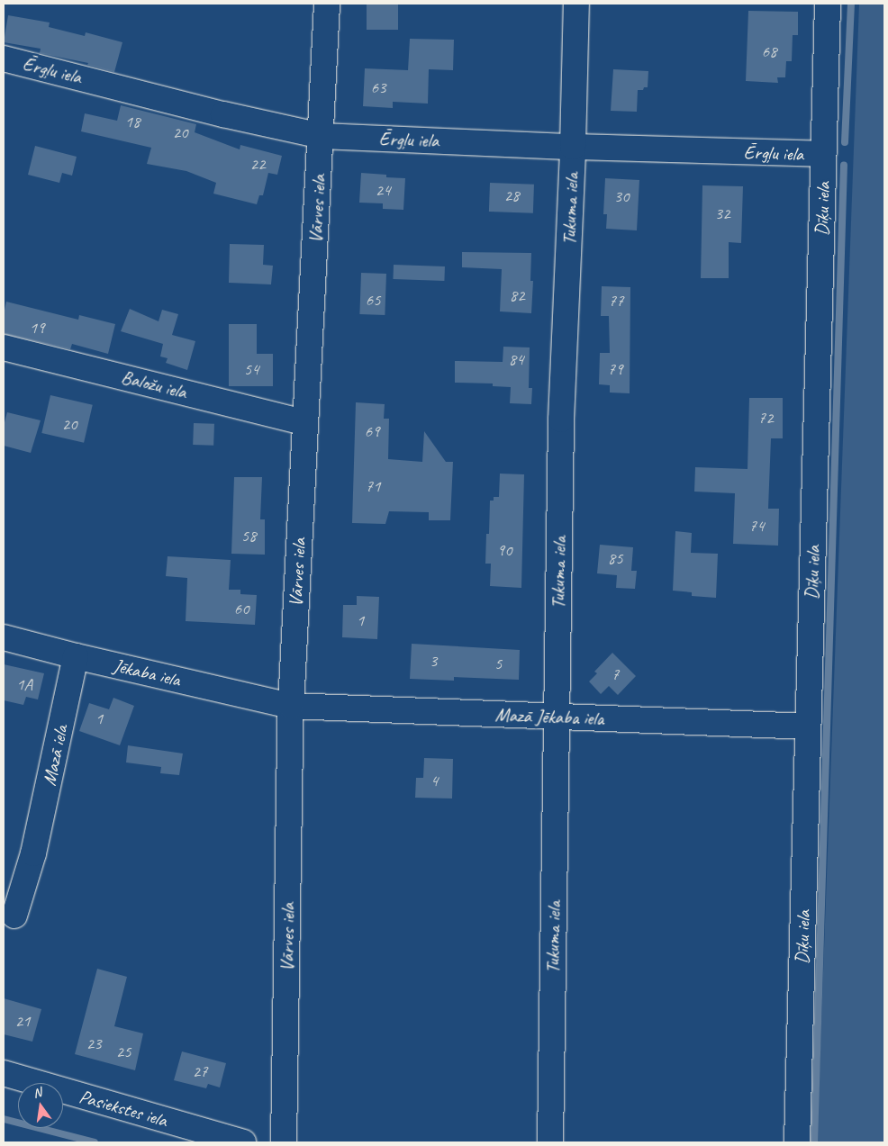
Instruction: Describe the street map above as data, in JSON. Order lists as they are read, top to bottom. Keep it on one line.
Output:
{"streets":{"street":["Ērgļu iela","Vārves iela","Tukuma iela","Dīķu iela","Baložu iela","Jēkaba iela","Mazā Jēkaba iela","Mazā iela","Pasiekstes iela"]},"crossings":[["Ērgļu iela","Vārves iela"],["Ērgļu iela","Tukuma iela"],["Ērgļu iela","Dīķu iela"],["Vārves iela","Baložu iela"],["Vārves iela","Jēkaba iela"],["Vārves iela","Mazā Jēkaba iela"],["Tukuma iela","Mazā Jēkaba iela"],["Dīķu iela","Mazā Jēkaba iela"],["Jēkaba iela","Mazā Jēkaba iela"],["Jēkaba iela","Mazā iela"]],"house_numbers":["68","63","18","20","22","24","28","30","32","82","65","77","19","84","54","79","72","20","69","71","74","58","90","85","60","1","3","5","7","1A","1","4","21","23","25","27"],"north":"top"}
